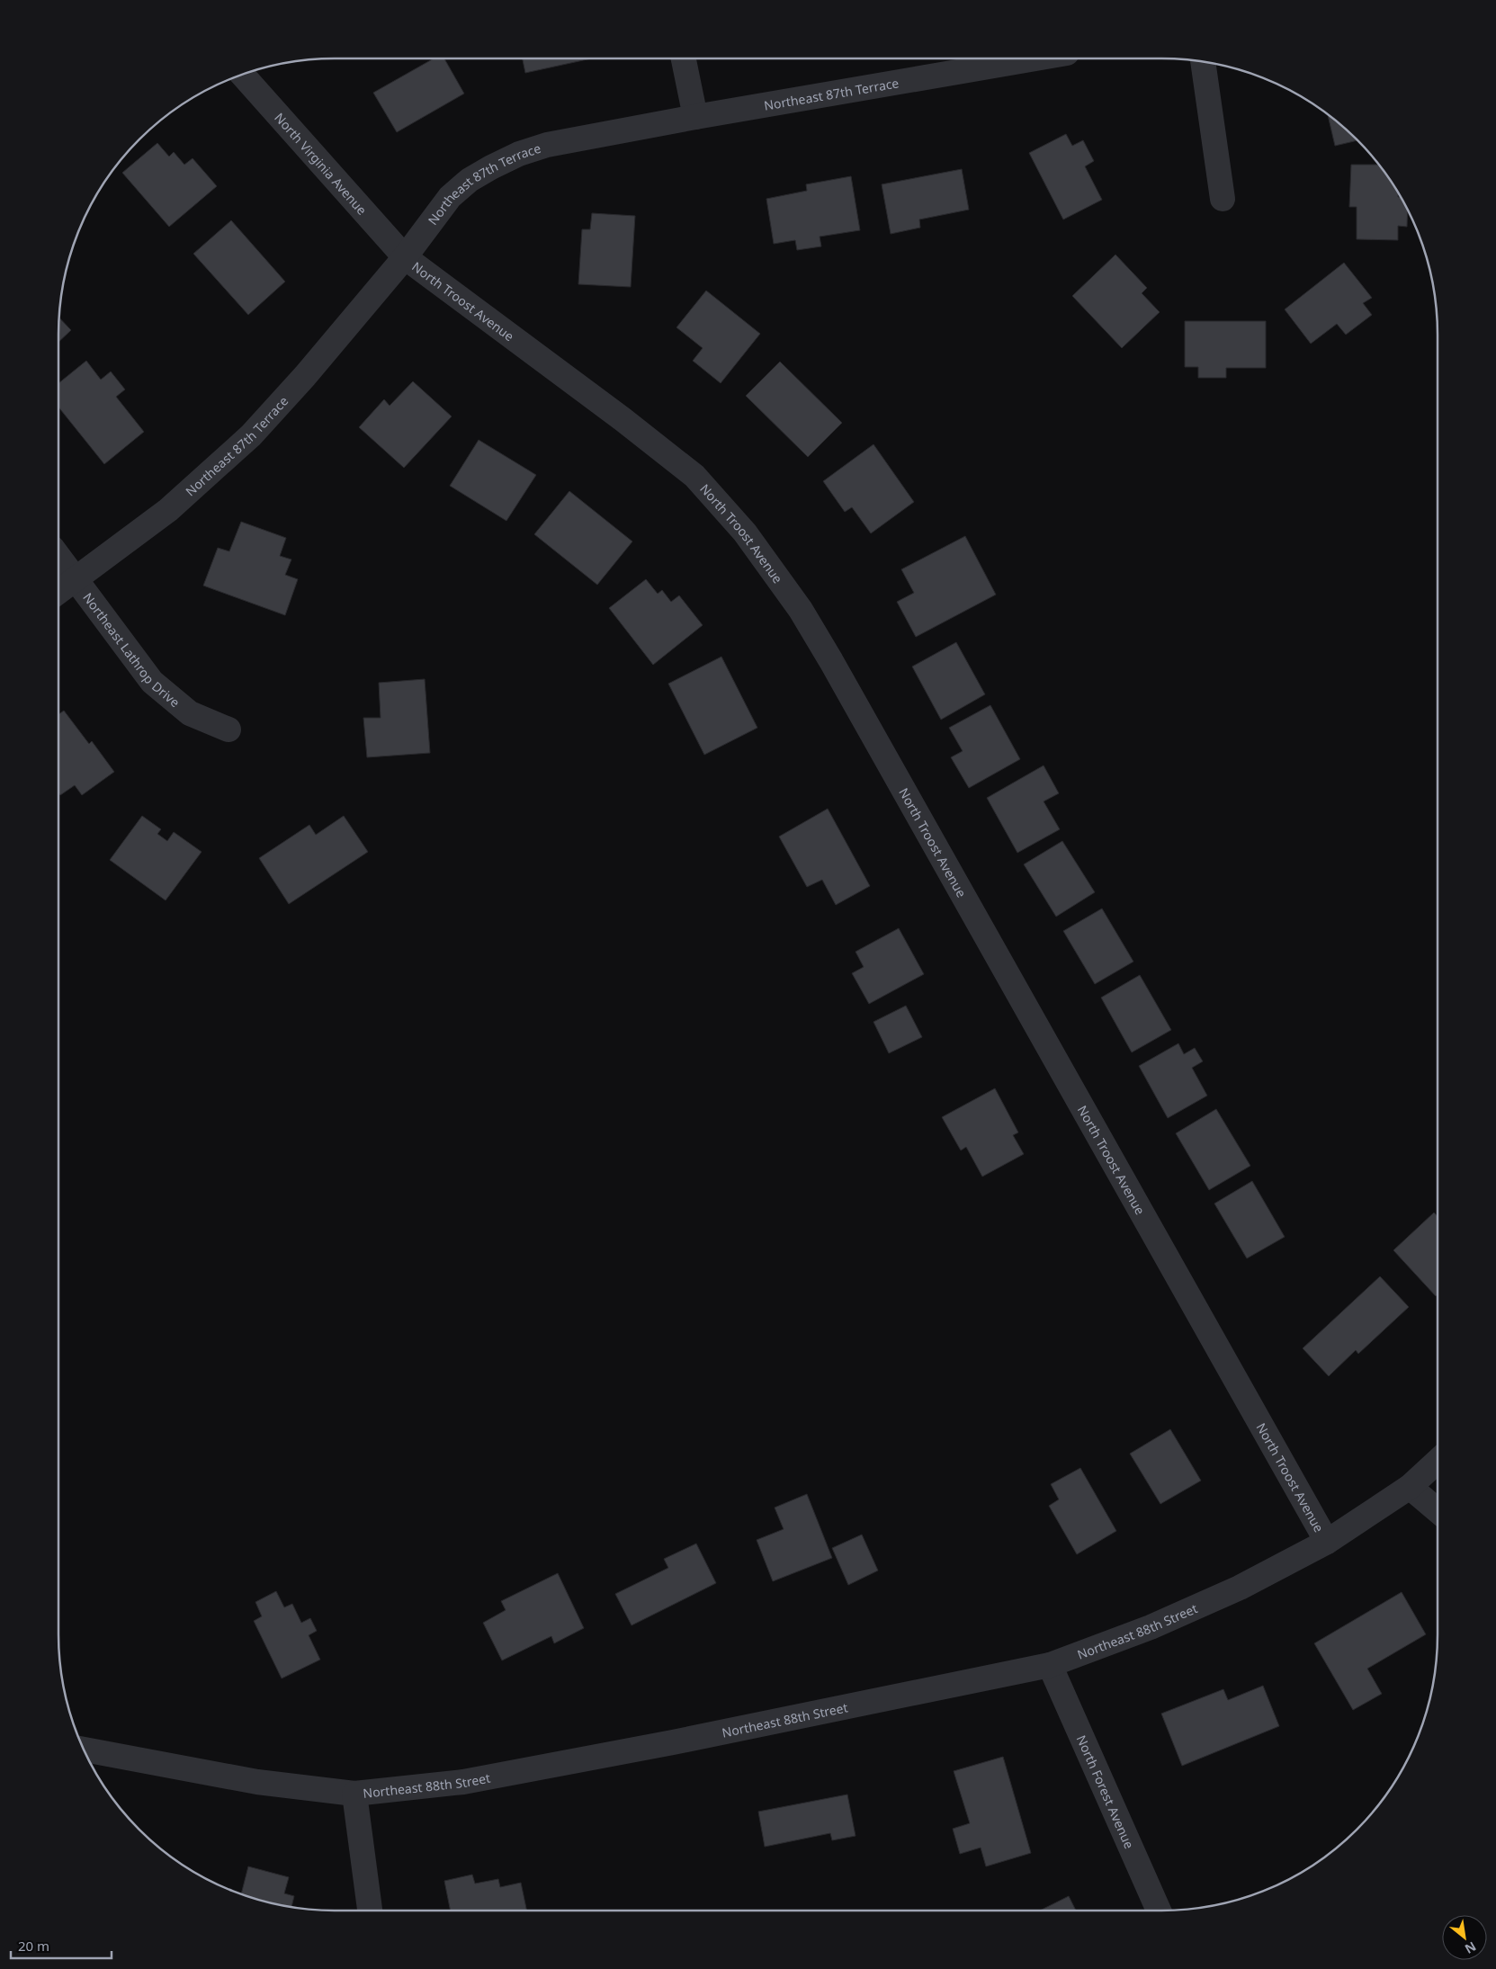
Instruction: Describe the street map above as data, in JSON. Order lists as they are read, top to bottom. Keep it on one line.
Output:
{"streets":{"street":["Northeast 87th Terrace","North Virginia Avenue","North Troost Avenue","Northeast Lathrop Drive","Northeast 88th Street","North Forest Avenue"]},"crossings":[["Northeast 87th Terrace","North Virginia Avenue"],["Northeast 87th Terrace","North Troost Avenue"],["Northeast 87th Terrace","Northeast Lathrop Drive"],["North Virginia Avenue","North Troost Avenue"],["North Troost Avenue","Northeast 88th Street"],["Northeast 88th Street","North Forest Avenue"]],"scale_bar":"20 m","north":"bottom right"}
